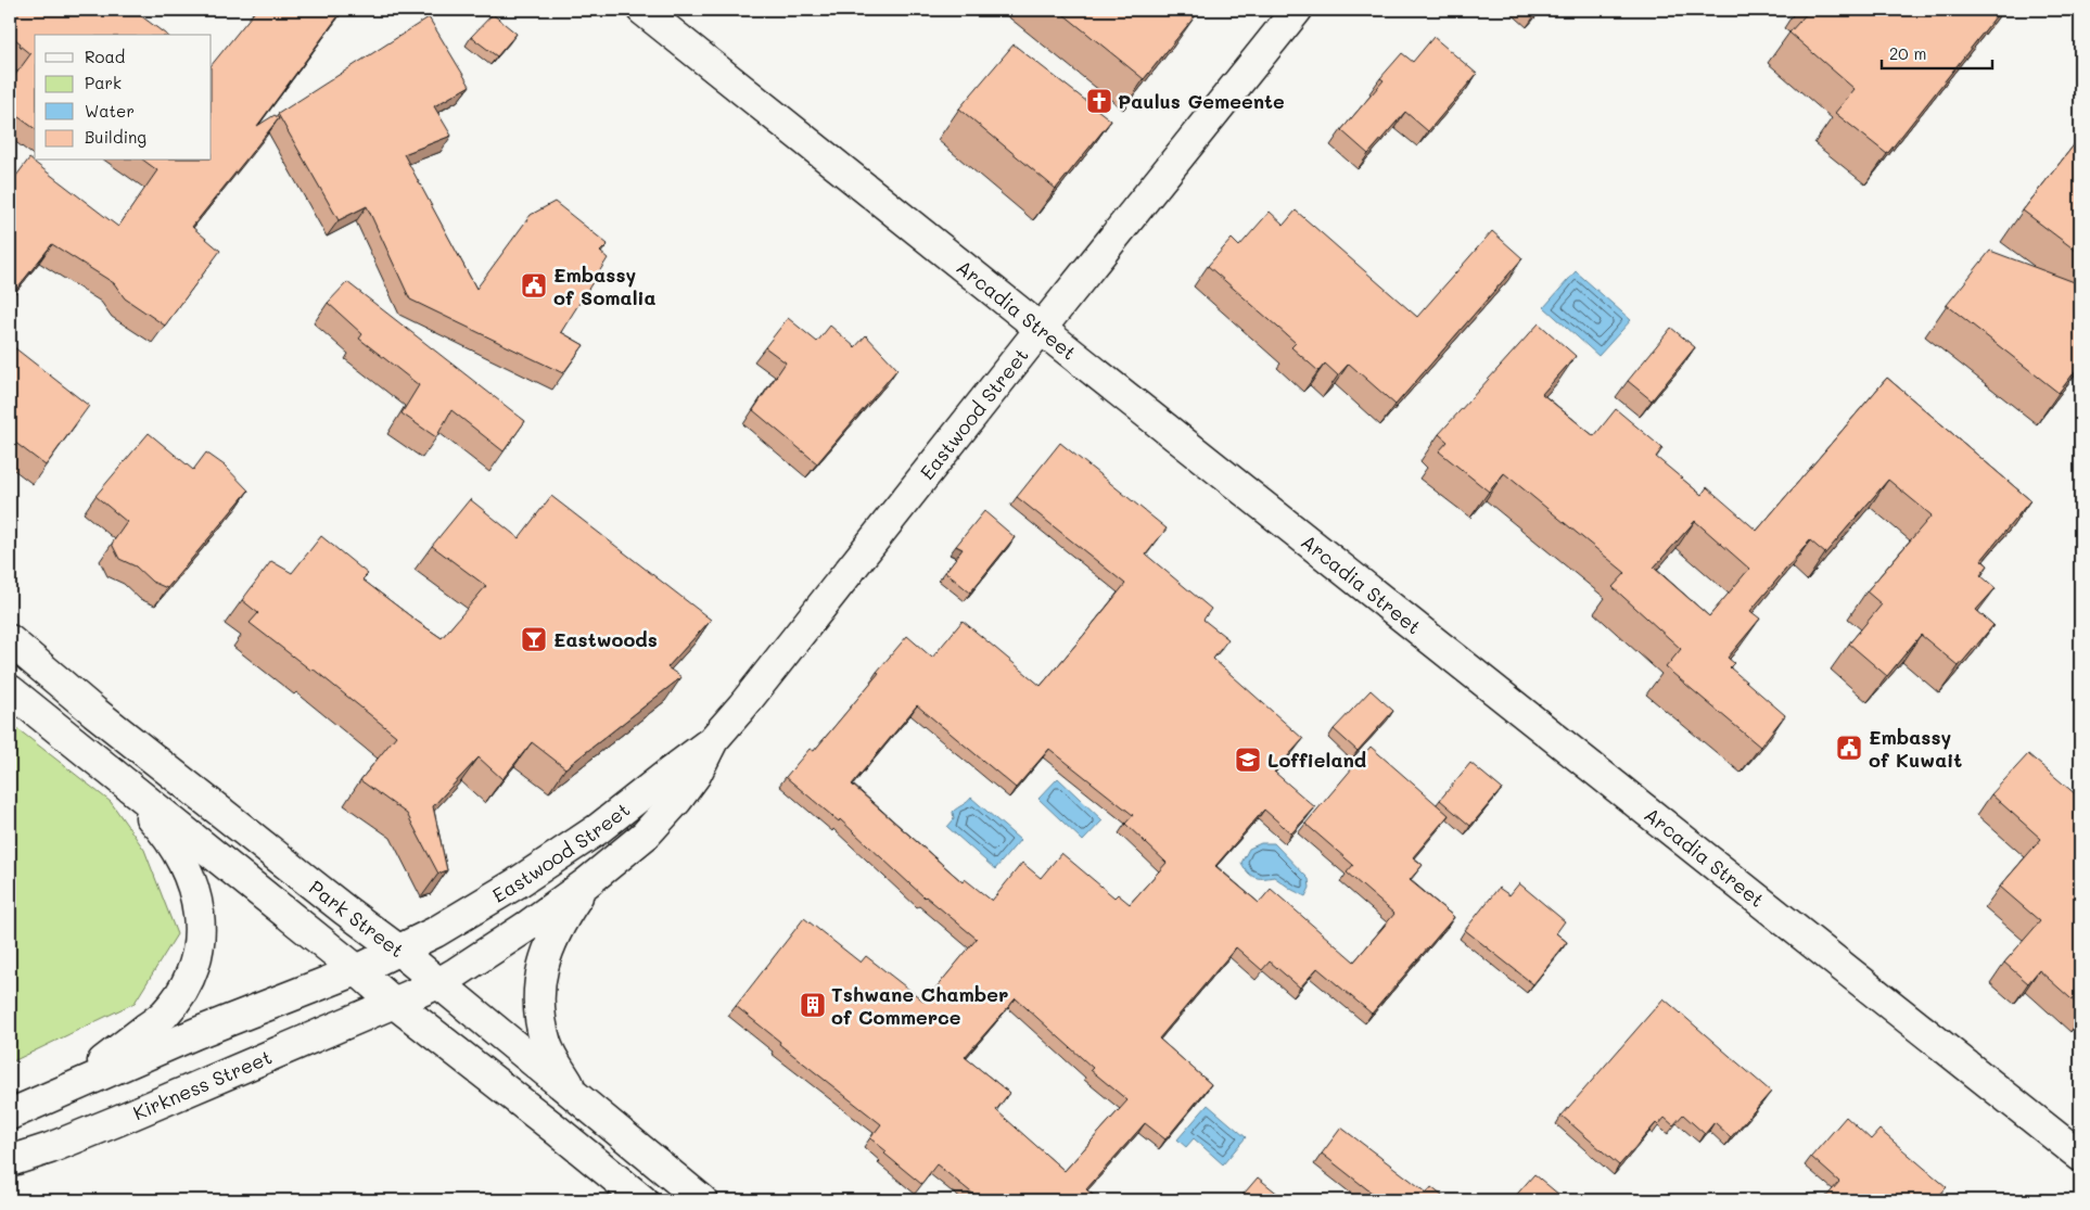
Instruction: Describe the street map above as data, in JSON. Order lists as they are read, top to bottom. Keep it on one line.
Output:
{"streets":{"street":["Arcadia Street","Eastwood Street","Park Street","Kirkness Street"]},"crossings":[["Arcadia Street","Eastwood Street"],["Eastwood Street","Park Street"],["Eastwood Street","Kirkness Street"],["Park Street","Kirkness Street"]],"places":{"church":["Paulus Gemeente"],"public building":["Embassy of Somalia","Embassy of Kuwait"],"bar":["Eastwoods"],"school or university":["Loffieland"],"building":["Tshwane Chamber of Commerce"]},"legend":["Road","Park","Water","Building"],"scale_bar":"20 m"}
